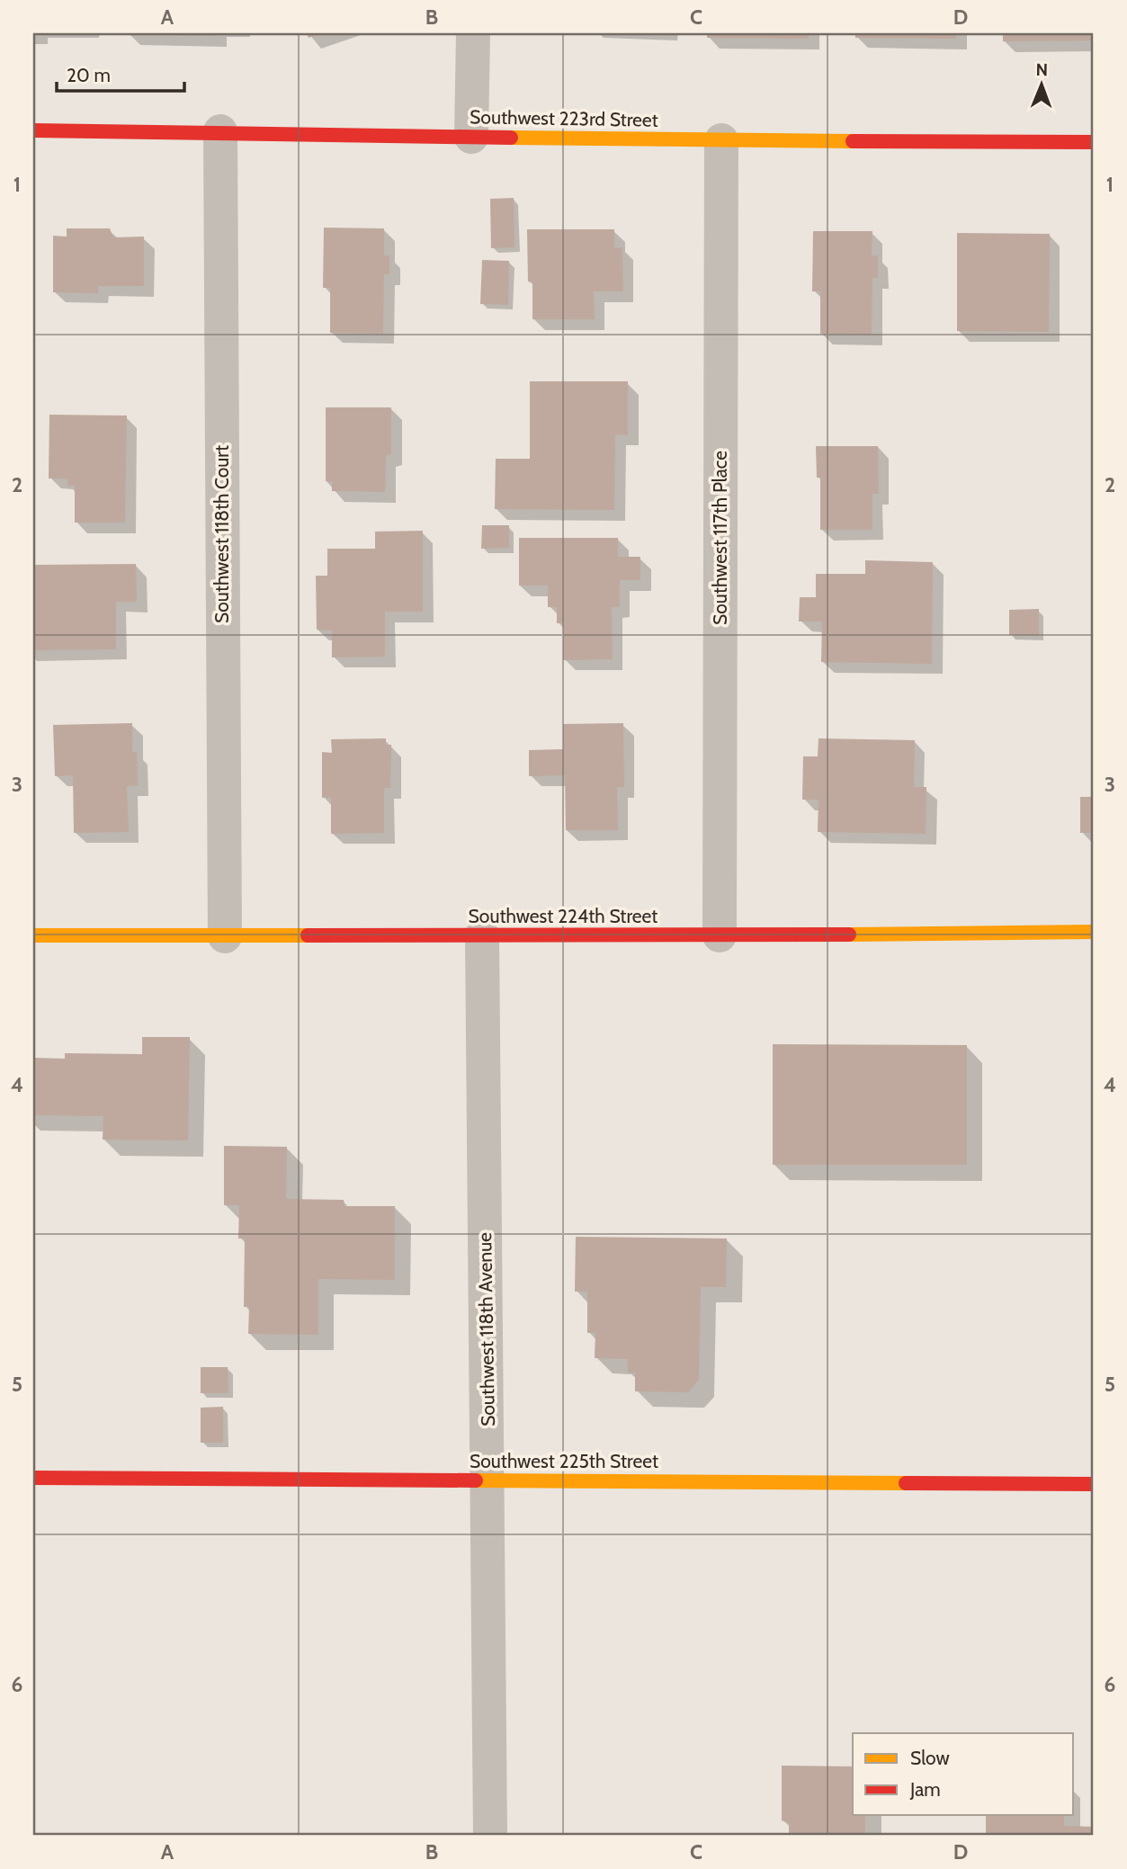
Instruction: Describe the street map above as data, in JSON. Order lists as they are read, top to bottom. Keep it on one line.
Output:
{"streets":{"street":["Southwest 223rd Street","Southwest 118th Court","Southwest 117th Place","Southwest 224th Street","Southwest 118th Avenue","Southwest 225th Street"]},"crossings":[["Southwest 223rd Street","Southwest 118th Court"],["Southwest 223rd Street","Southwest 117th Place"],["Southwest 118th Court","Southwest 224th Street"],["Southwest 117th Place","Southwest 224th Street"],["Southwest 224th Street","Southwest 118th Avenue"],["Southwest 118th Avenue","Southwest 225th Street"]],"legend":["Slow","Jam"],"scale_bar":"20 m","north":"top","grid":{"columns":["A","B","C","D"],"rows":["1","2","3","4","5","6"]}}
